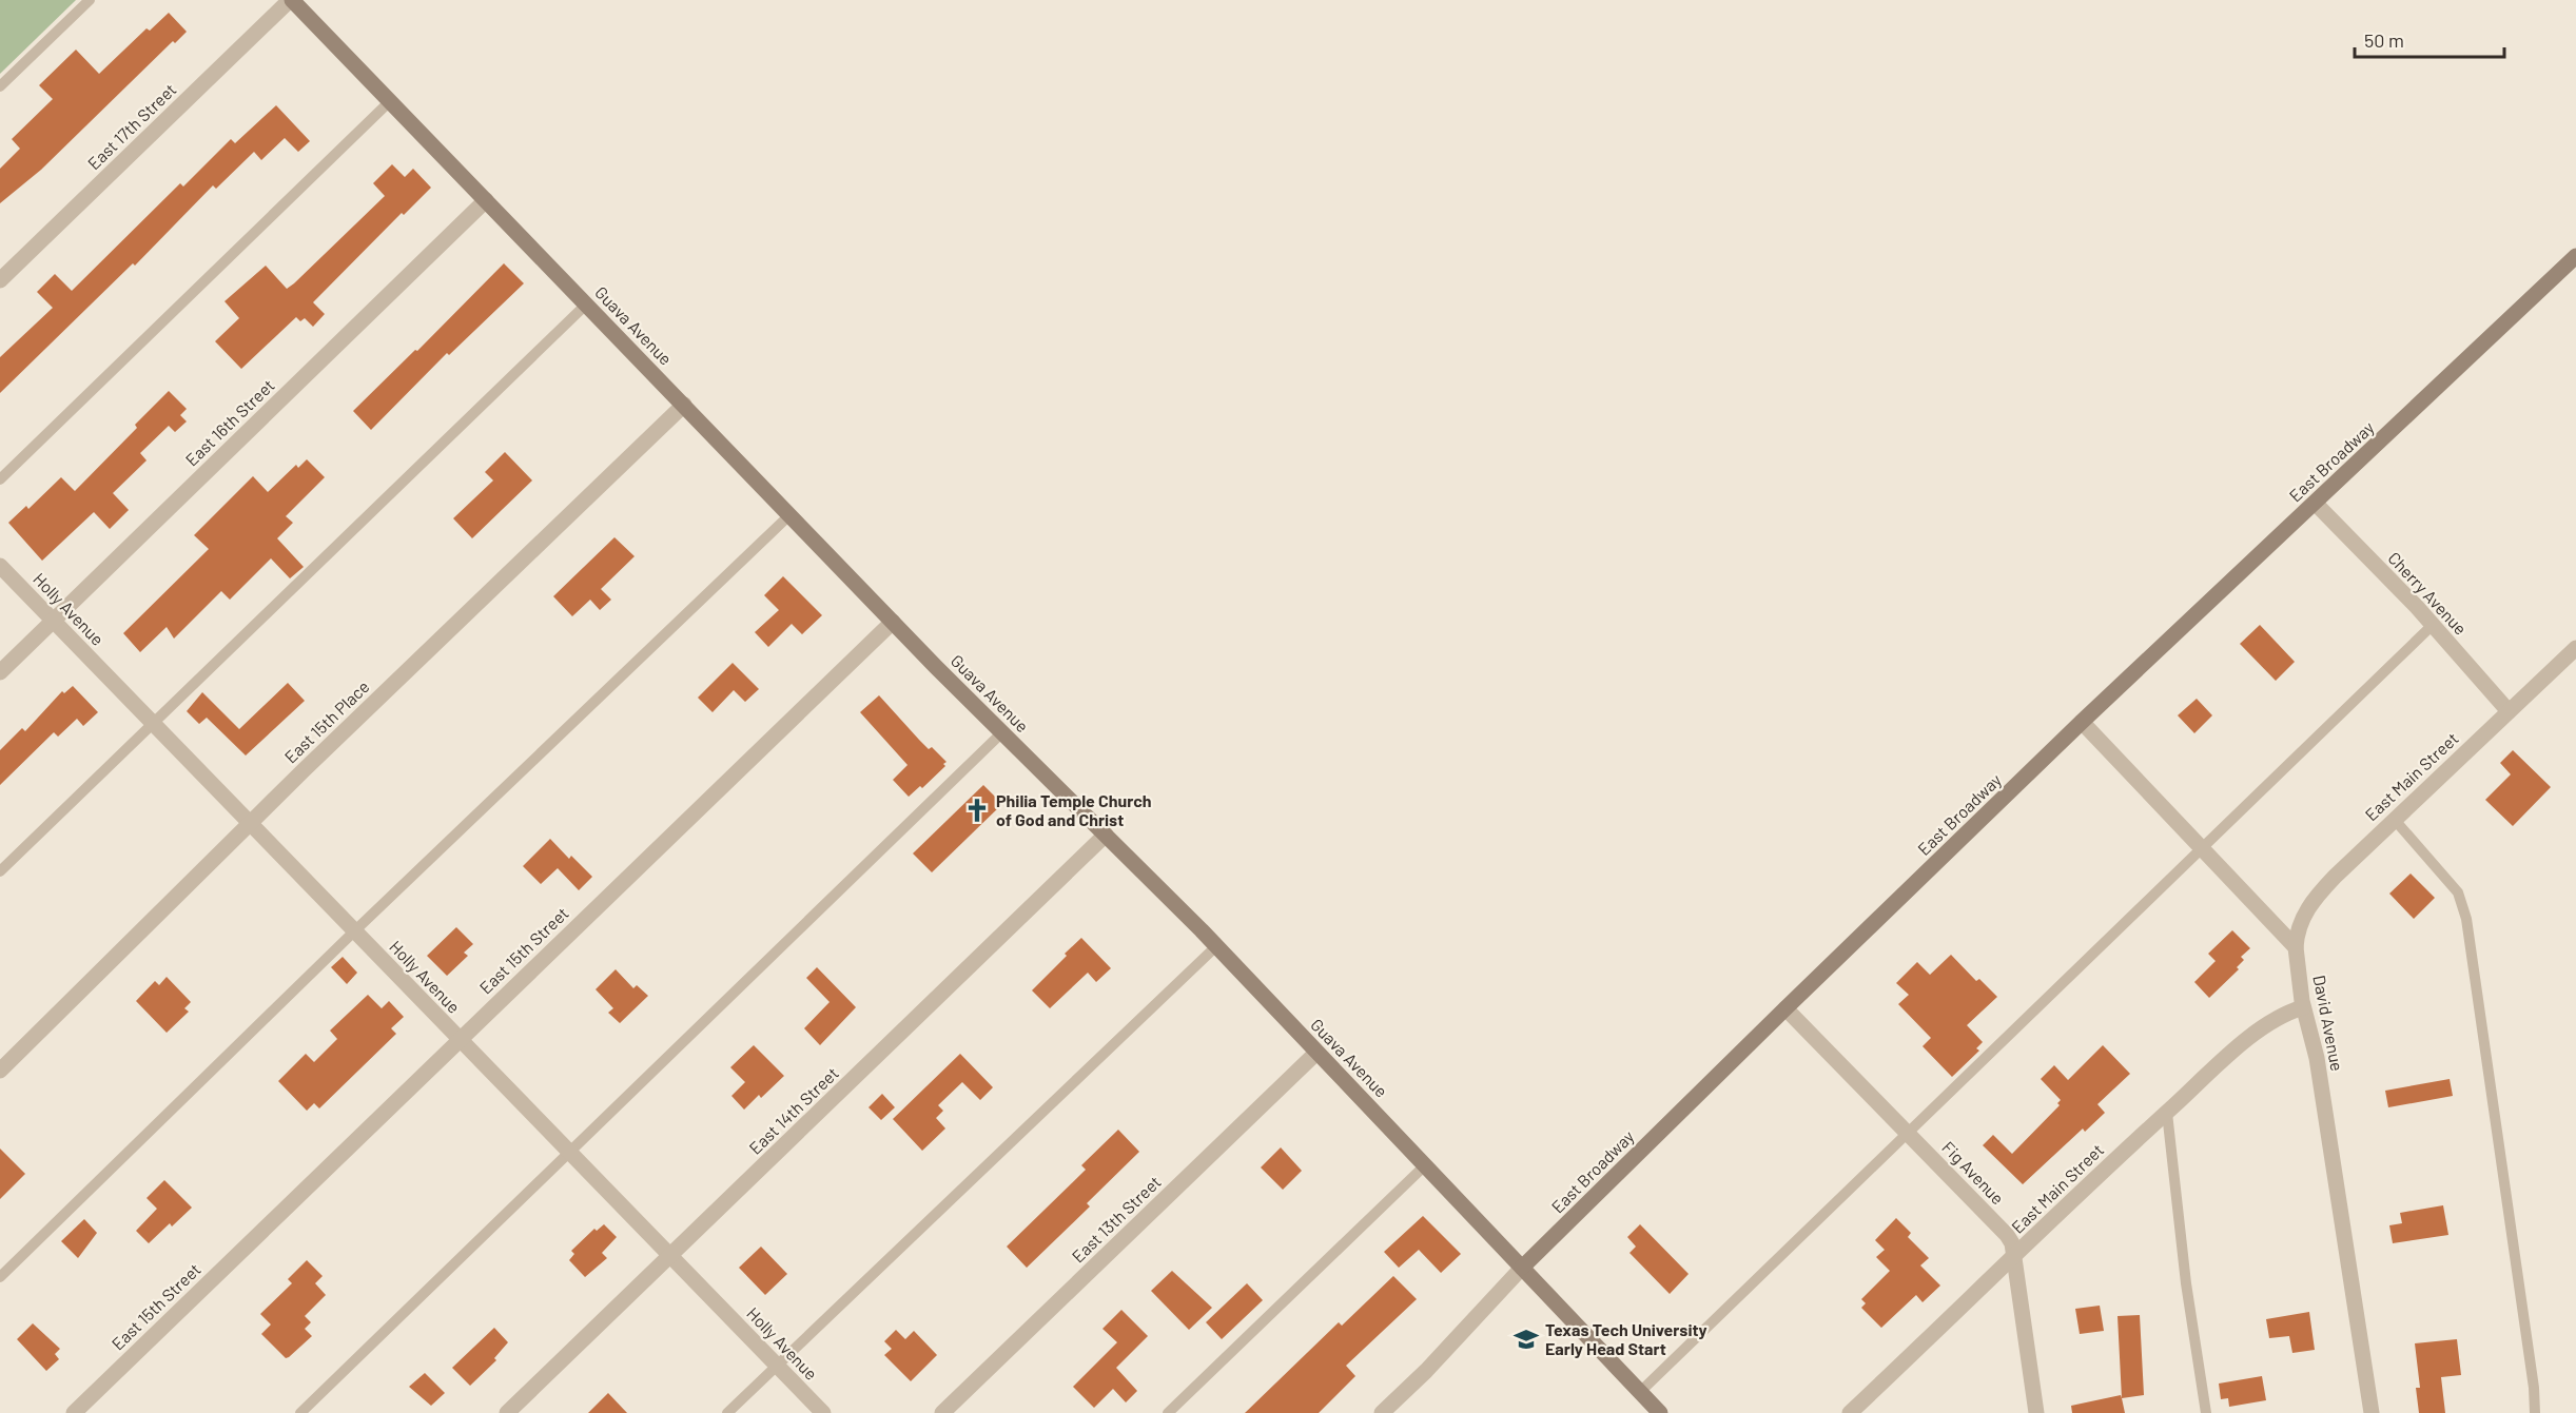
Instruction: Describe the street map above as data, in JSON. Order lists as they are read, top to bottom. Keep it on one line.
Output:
{"streets":{"street":["East 17th Street","Guava Avenue","East 16th Street","East Broadway","Cherry Avenue","Holly Avenue","East 15th Place","East Main Street","East 15th Street","David Avenue","East 14th Street","Fig Avenue","East 13th Street"]},"crossings":[["East 17th Street","Guava Avenue"],["Guava Avenue","East 16th Street"],["Guava Avenue","East Broadway"],["Guava Avenue","East 15th Place"],["Guava Avenue","East 15th Street"],["Guava Avenue","East 14th Street"],["Guava Avenue","East 13th Street"],["East 16th Street","Holly Avenue"],["East Broadway","Cherry Avenue"],["East Broadway","Fig Avenue"],["Cherry Avenue","East Main Street"],["Holly Avenue","East 15th Place"],["Holly Avenue","East 15th Street"],["Holly Avenue","East 14th Street"],["East Main Street","David Avenue"],["East Main Street","Fig Avenue"]],"places":{"church":["Philia Temple Church of God and Christ"],"school or university":["Texas Tech University Early Head Start"]},"scale_bar":"50 m"}
